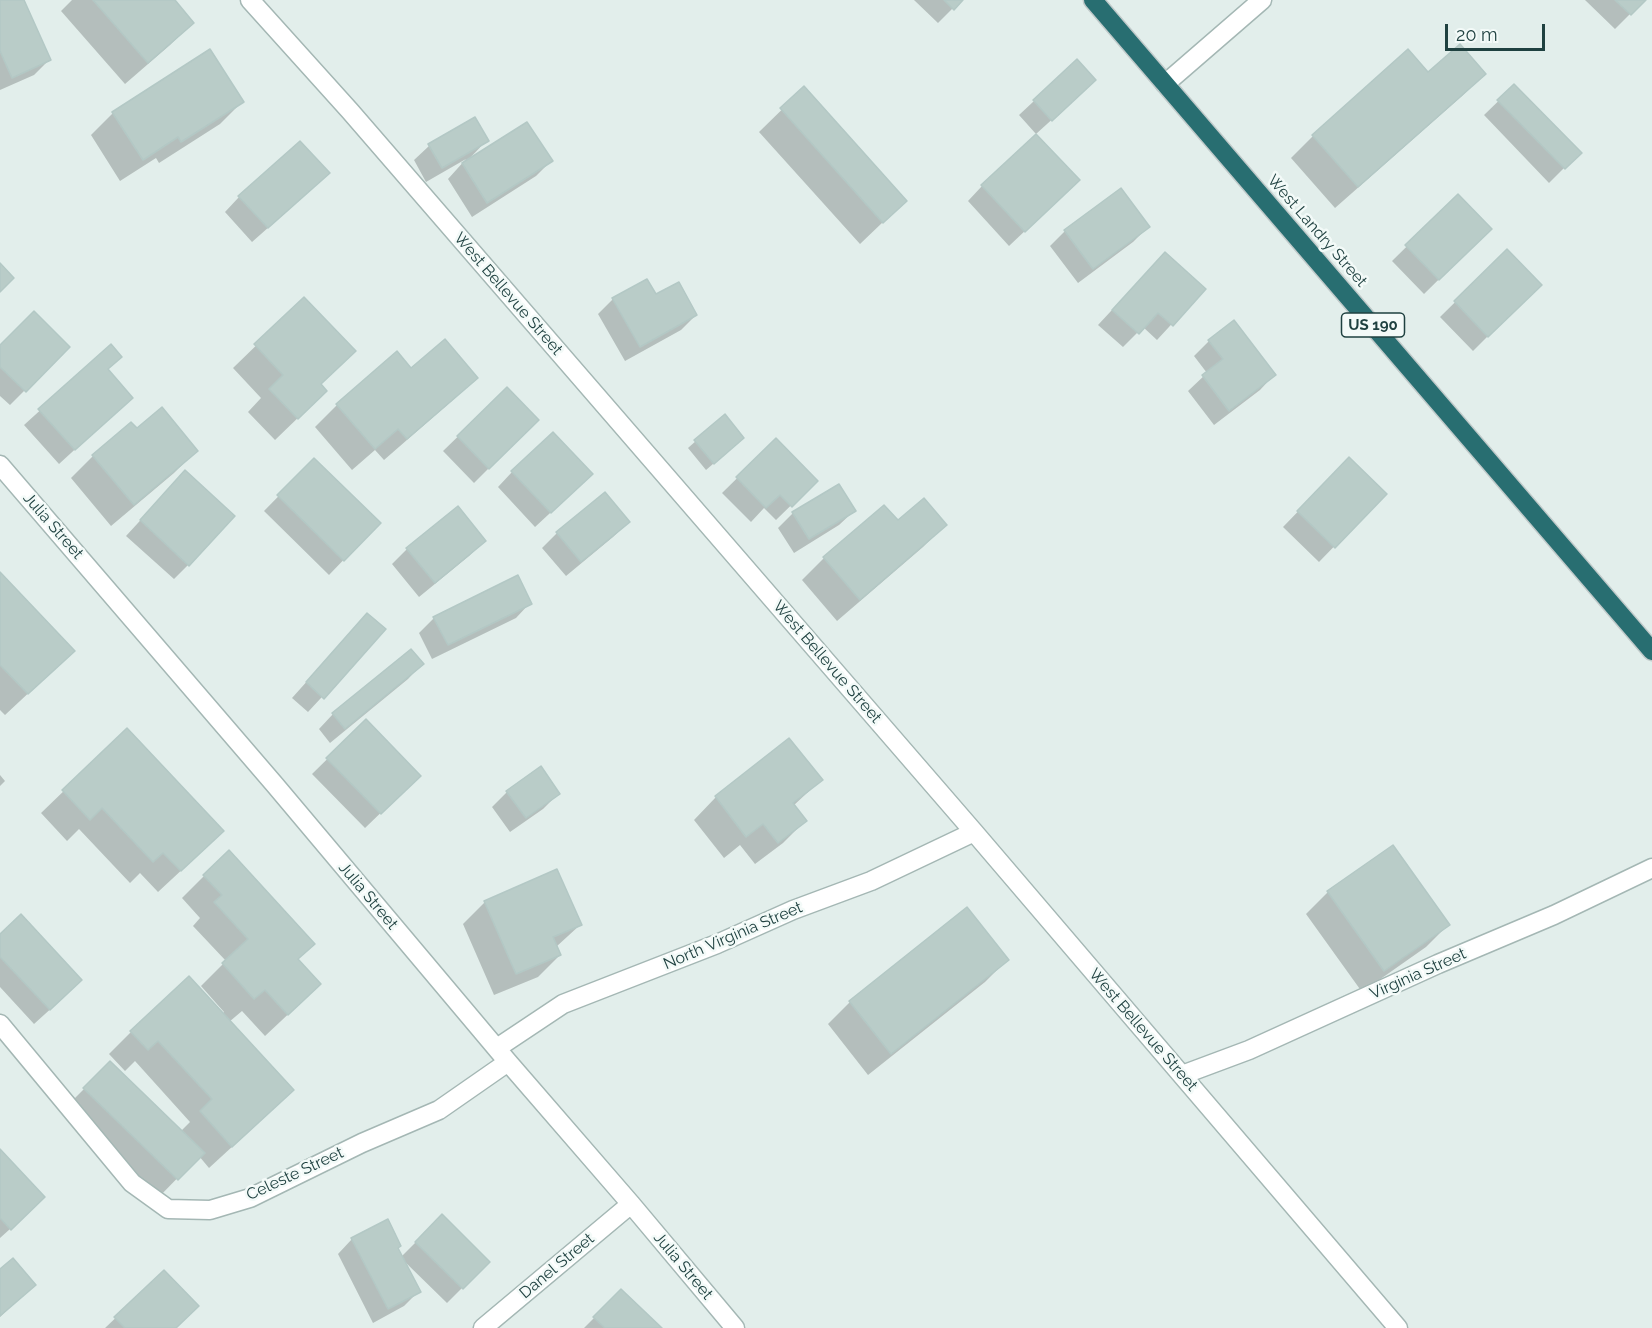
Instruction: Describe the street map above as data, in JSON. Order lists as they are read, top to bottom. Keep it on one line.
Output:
{"streets":{"highway":["West Landry Street","US 190"],"street":["West Bellevue Street","Julia Street","North Virginia Street","Virginia Street","Celeste Street","Danel Street"]},"crossings":[["West Bellevue Street","North Virginia Street"],["West Bellevue Street","Virginia Street"],["Julia Street","North Virginia Street"],["Julia Street","Celeste Street"],["Julia Street","Danel Street"],["North Virginia Street","Celeste Street"]],"scale_bar":"20 m"}
